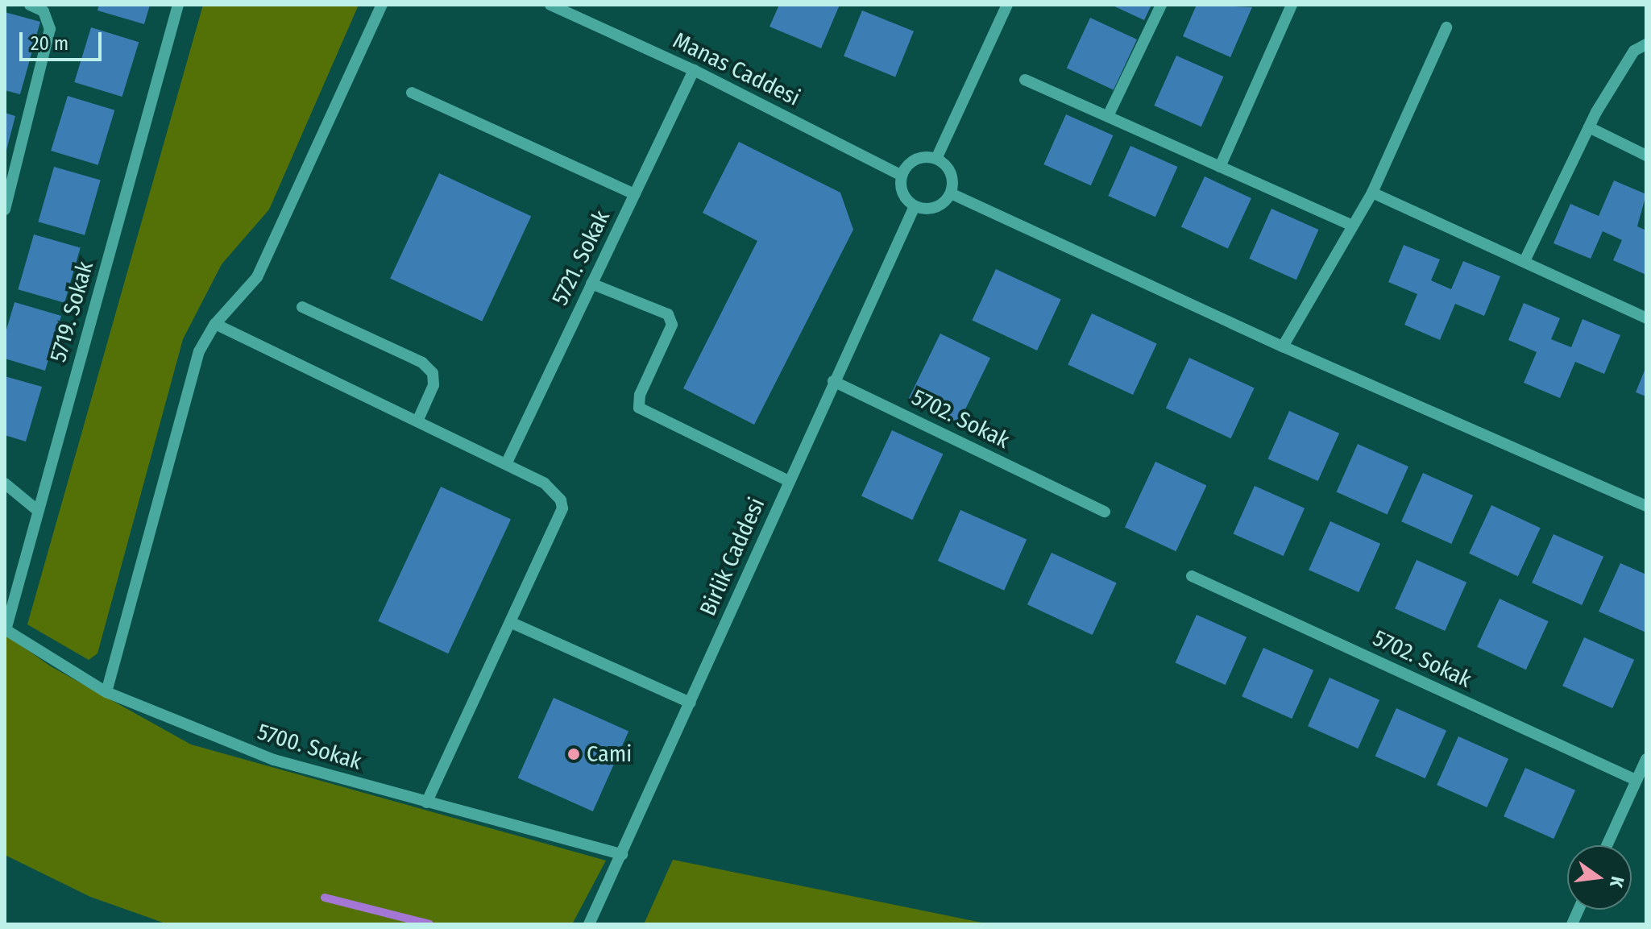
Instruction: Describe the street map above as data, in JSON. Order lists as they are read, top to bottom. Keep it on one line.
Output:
{"streets":{"street":["Manas Caddesi","5721. Sokak","5719. Sokak","5702. Sokak","Birlik Caddesi","5700. Sokak"]},"crossings":[["Manas Caddesi","5721. Sokak"],["Manas Caddesi","Birlik Caddesi"],["5719. Sokak","5700. Sokak"],["5702. Sokak","Birlik Caddesi"],["Birlik Caddesi","5700. Sokak"]],"places":["Cami"],"scale_bar":"20 m","north":"right"}
